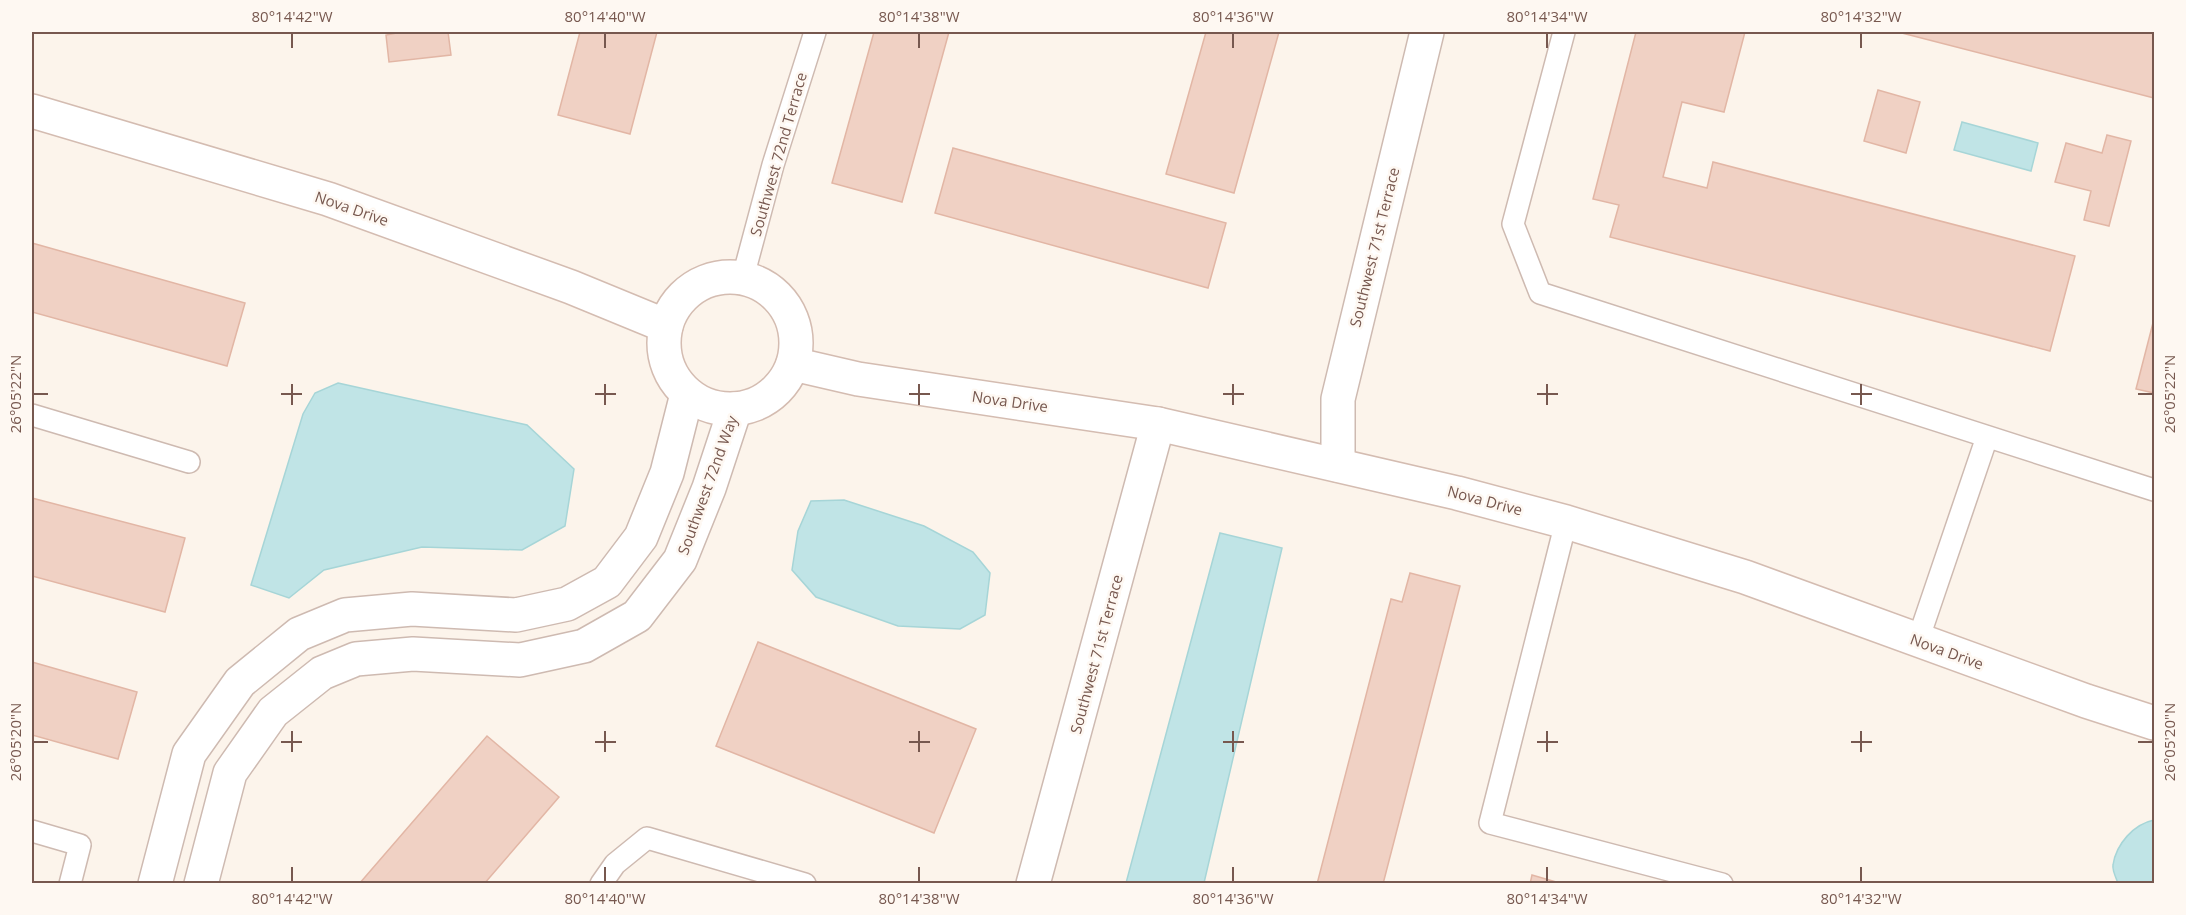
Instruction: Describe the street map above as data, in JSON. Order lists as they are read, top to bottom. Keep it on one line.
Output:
{"streets":{"street":["Nova Drive","Southwest 71st Terrace","Southwest 72nd Way"],"lane":["Southwest 72nd Terrace"]},"crossings":[["Southwest 72nd Terrace","Nova Drive"],["Southwest 72nd Terrace","Southwest 72nd Way"],["Nova Drive","Southwest 71st Terrace"],["Nova Drive","Southwest 72nd Way"]],"coordinates":["80°14'42\"W","80°14'40\"W","80°14'38\"W","80°14'36\"W","80°14'34\"W","80°14'32\"W","26°05'22\"N","26°05'20\"N"]}
